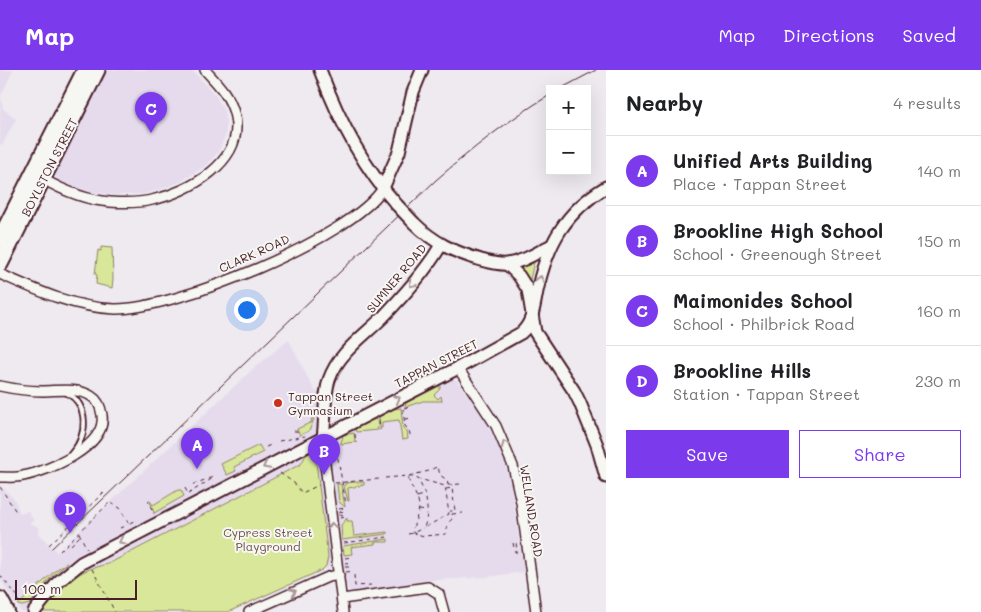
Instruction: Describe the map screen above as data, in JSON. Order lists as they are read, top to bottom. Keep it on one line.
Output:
{"streets":{"highway":["BOYLSTON STREET"],"street":["CLARK ROAD","SUMNER ROAD","TAPPAN STREET","WELLAND ROAD"]},"crossings":[["CLARK ROAD","SUMNER ROAD"],["SUMNER ROAD","TAPPAN STREET"],["TAPPAN STREET","WELLAND ROAD"]],"one_way":["SUMNER ROAD","WELLAND ROAD"],"parks":["Cypress Street Playground"],"places":["Tappan Street Gymnasium"],"scale_bar":"100 m","page":{"header":"Map","nav":["Map","Directions","Saved"],"heading":["Nearby","4 results"],"map_buttons":["+","−"],"pins":["C","A","B","D"],"list":[{"mark":"A","name":"Unified Arts Building","note":"Place · Tappan Street","value":"140 m"},{"mark":"B","name":"Brookline High School","note":"School · Greenough Street","value":"150 m"},{"mark":"C","name":"Maimonides School","note":"School · Philbrick Road","value":"160 m"},{"mark":"D","name":"Brookline Hills","note":"Station · Tappan Street","value":"230 m"}],"buttons":["Save","Share"],"scale":"100 m"}}
